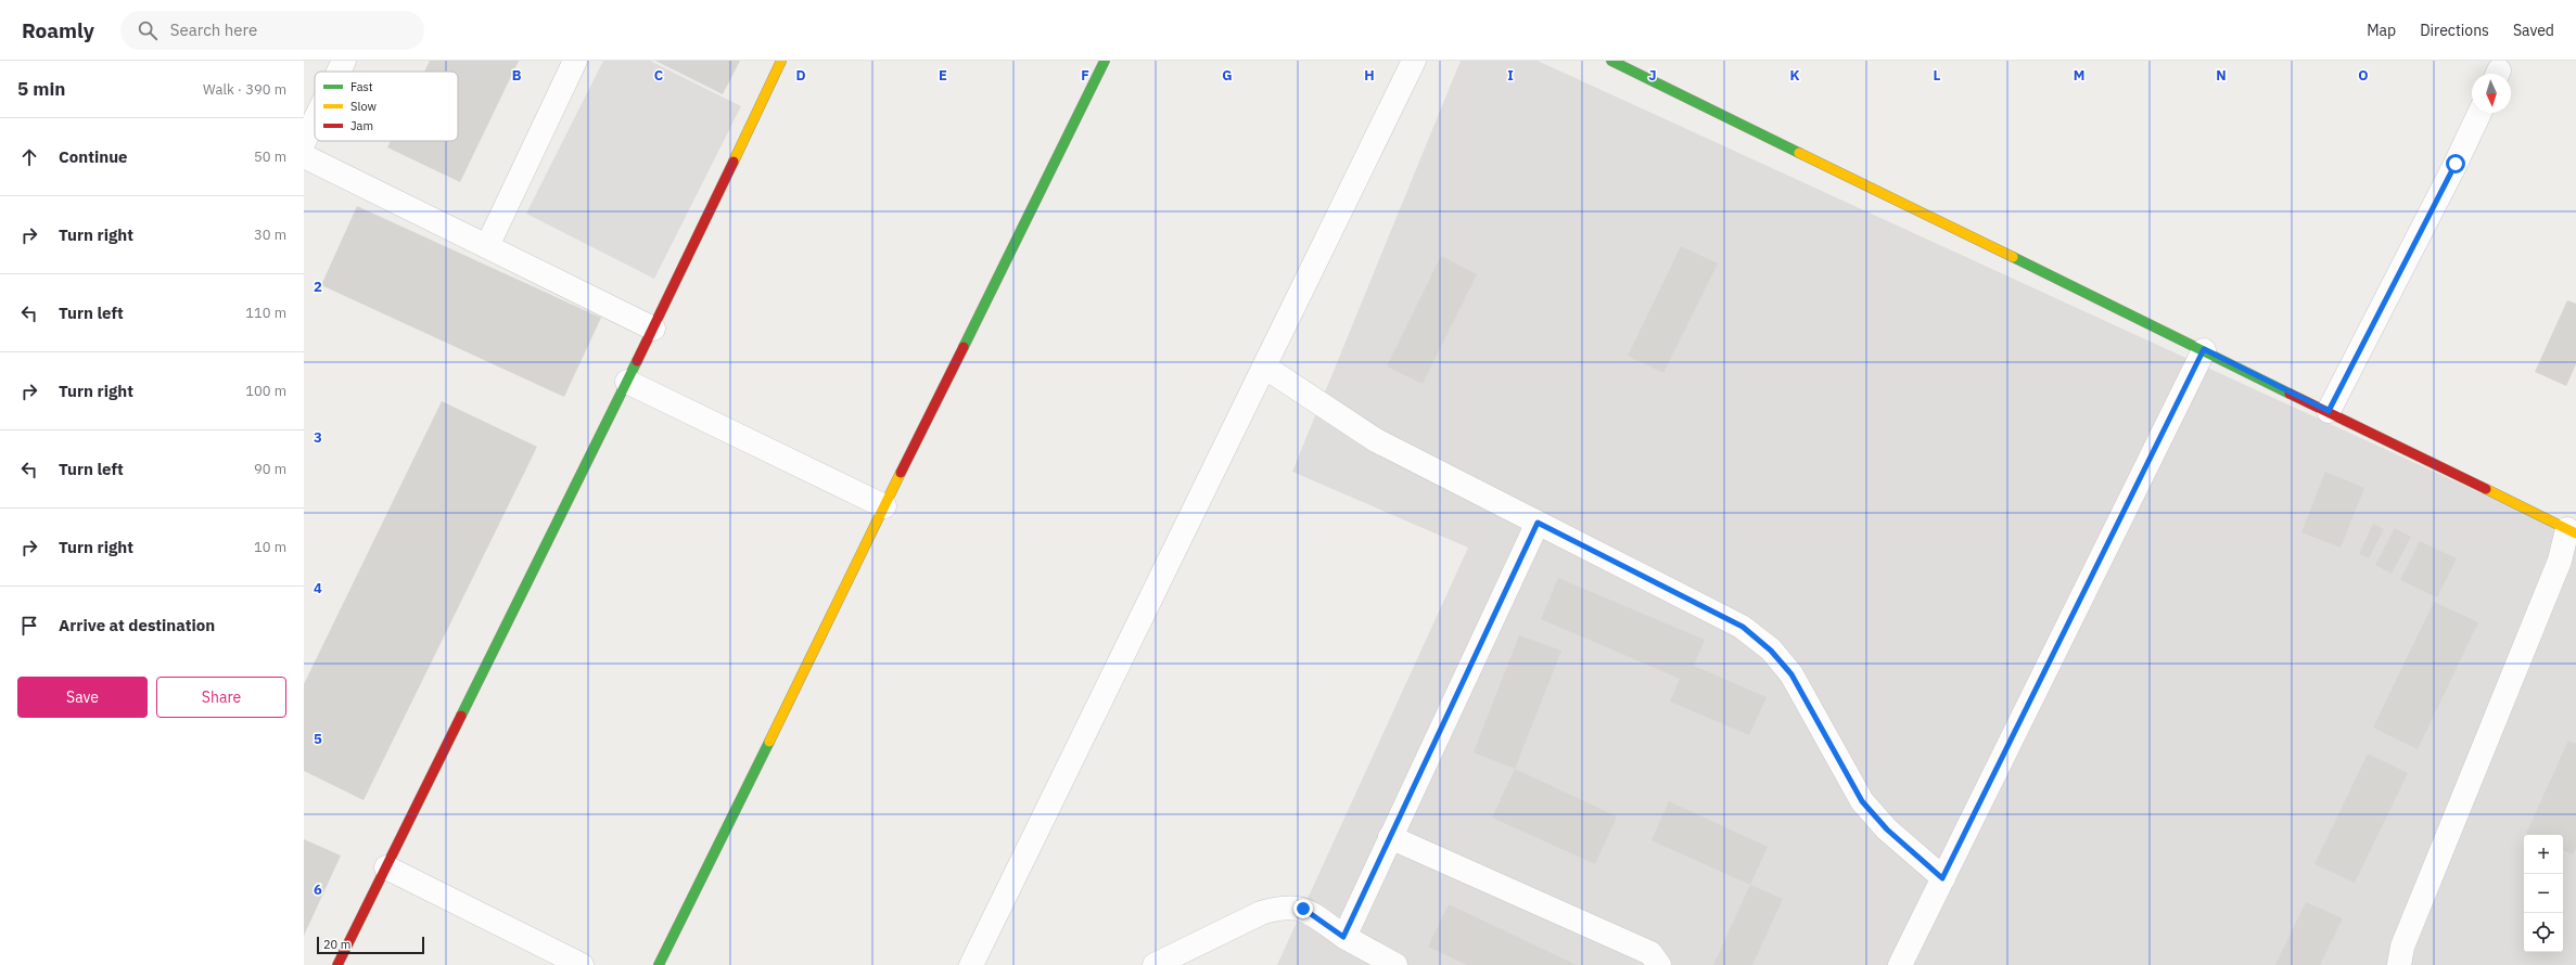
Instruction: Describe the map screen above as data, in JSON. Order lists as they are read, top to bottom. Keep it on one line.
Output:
{"legend":["Fast","Slow","Jam"],"scale_bar":"20 m","north":"bottom","page":{"header":"Roamly","search":"Search here","nav":["Map","Directions","Saved"],"heading":["5 min","Walk · 390 m"],"list":[["Continue","50 m"],["Turn right","30 m"],["Turn left","110 m"],["Turn right","100 m"],["Turn left","90 m"],["Turn right","10 m"],"Arrive at destination"],"buttons":["Save","Share"],"map_buttons":["+","−"],"scale":"20 m"},"grid":{"columns":["B","C","D","E","F","G","H","I","J","K","L","M","N","O"],"rows":["2","3","4","5","6"]}}
